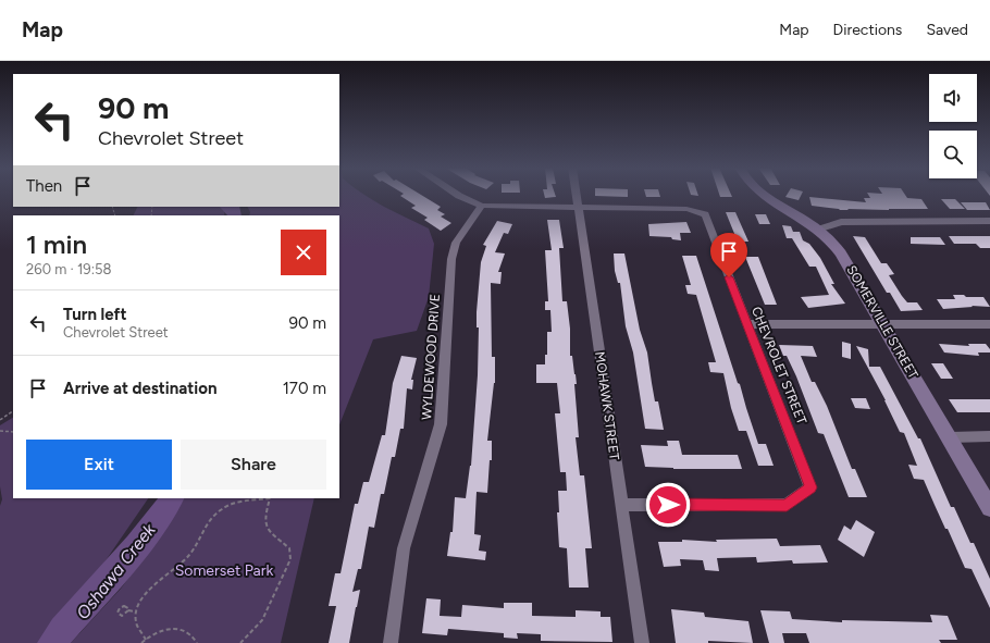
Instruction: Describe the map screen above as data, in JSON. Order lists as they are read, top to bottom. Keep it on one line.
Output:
{"streets":{"street":["SOMERVILLE STREET","WYLDEWOOD DRIVE","CHEVROLET STREET","MOHAWK STREET"]},"crossings":[["CHEVROLET STREET","MOHAWK STREET"]],"water":["Oshawa Creek"],"parks":["Somerset Park"],"page":{"header":"Map","nav":["Map","Directions","Saved"],"turn":["90 m","Chevrolet Street"],"then":"Then","heading":["1 min","260 m · 19:58"],"list":[{"name":"Turn left","note":"Chevrolet Street","value":"90 m"},{"name":"Arrive at destination","value":"170 m"}],"buttons":["Exit","Share"]}}
